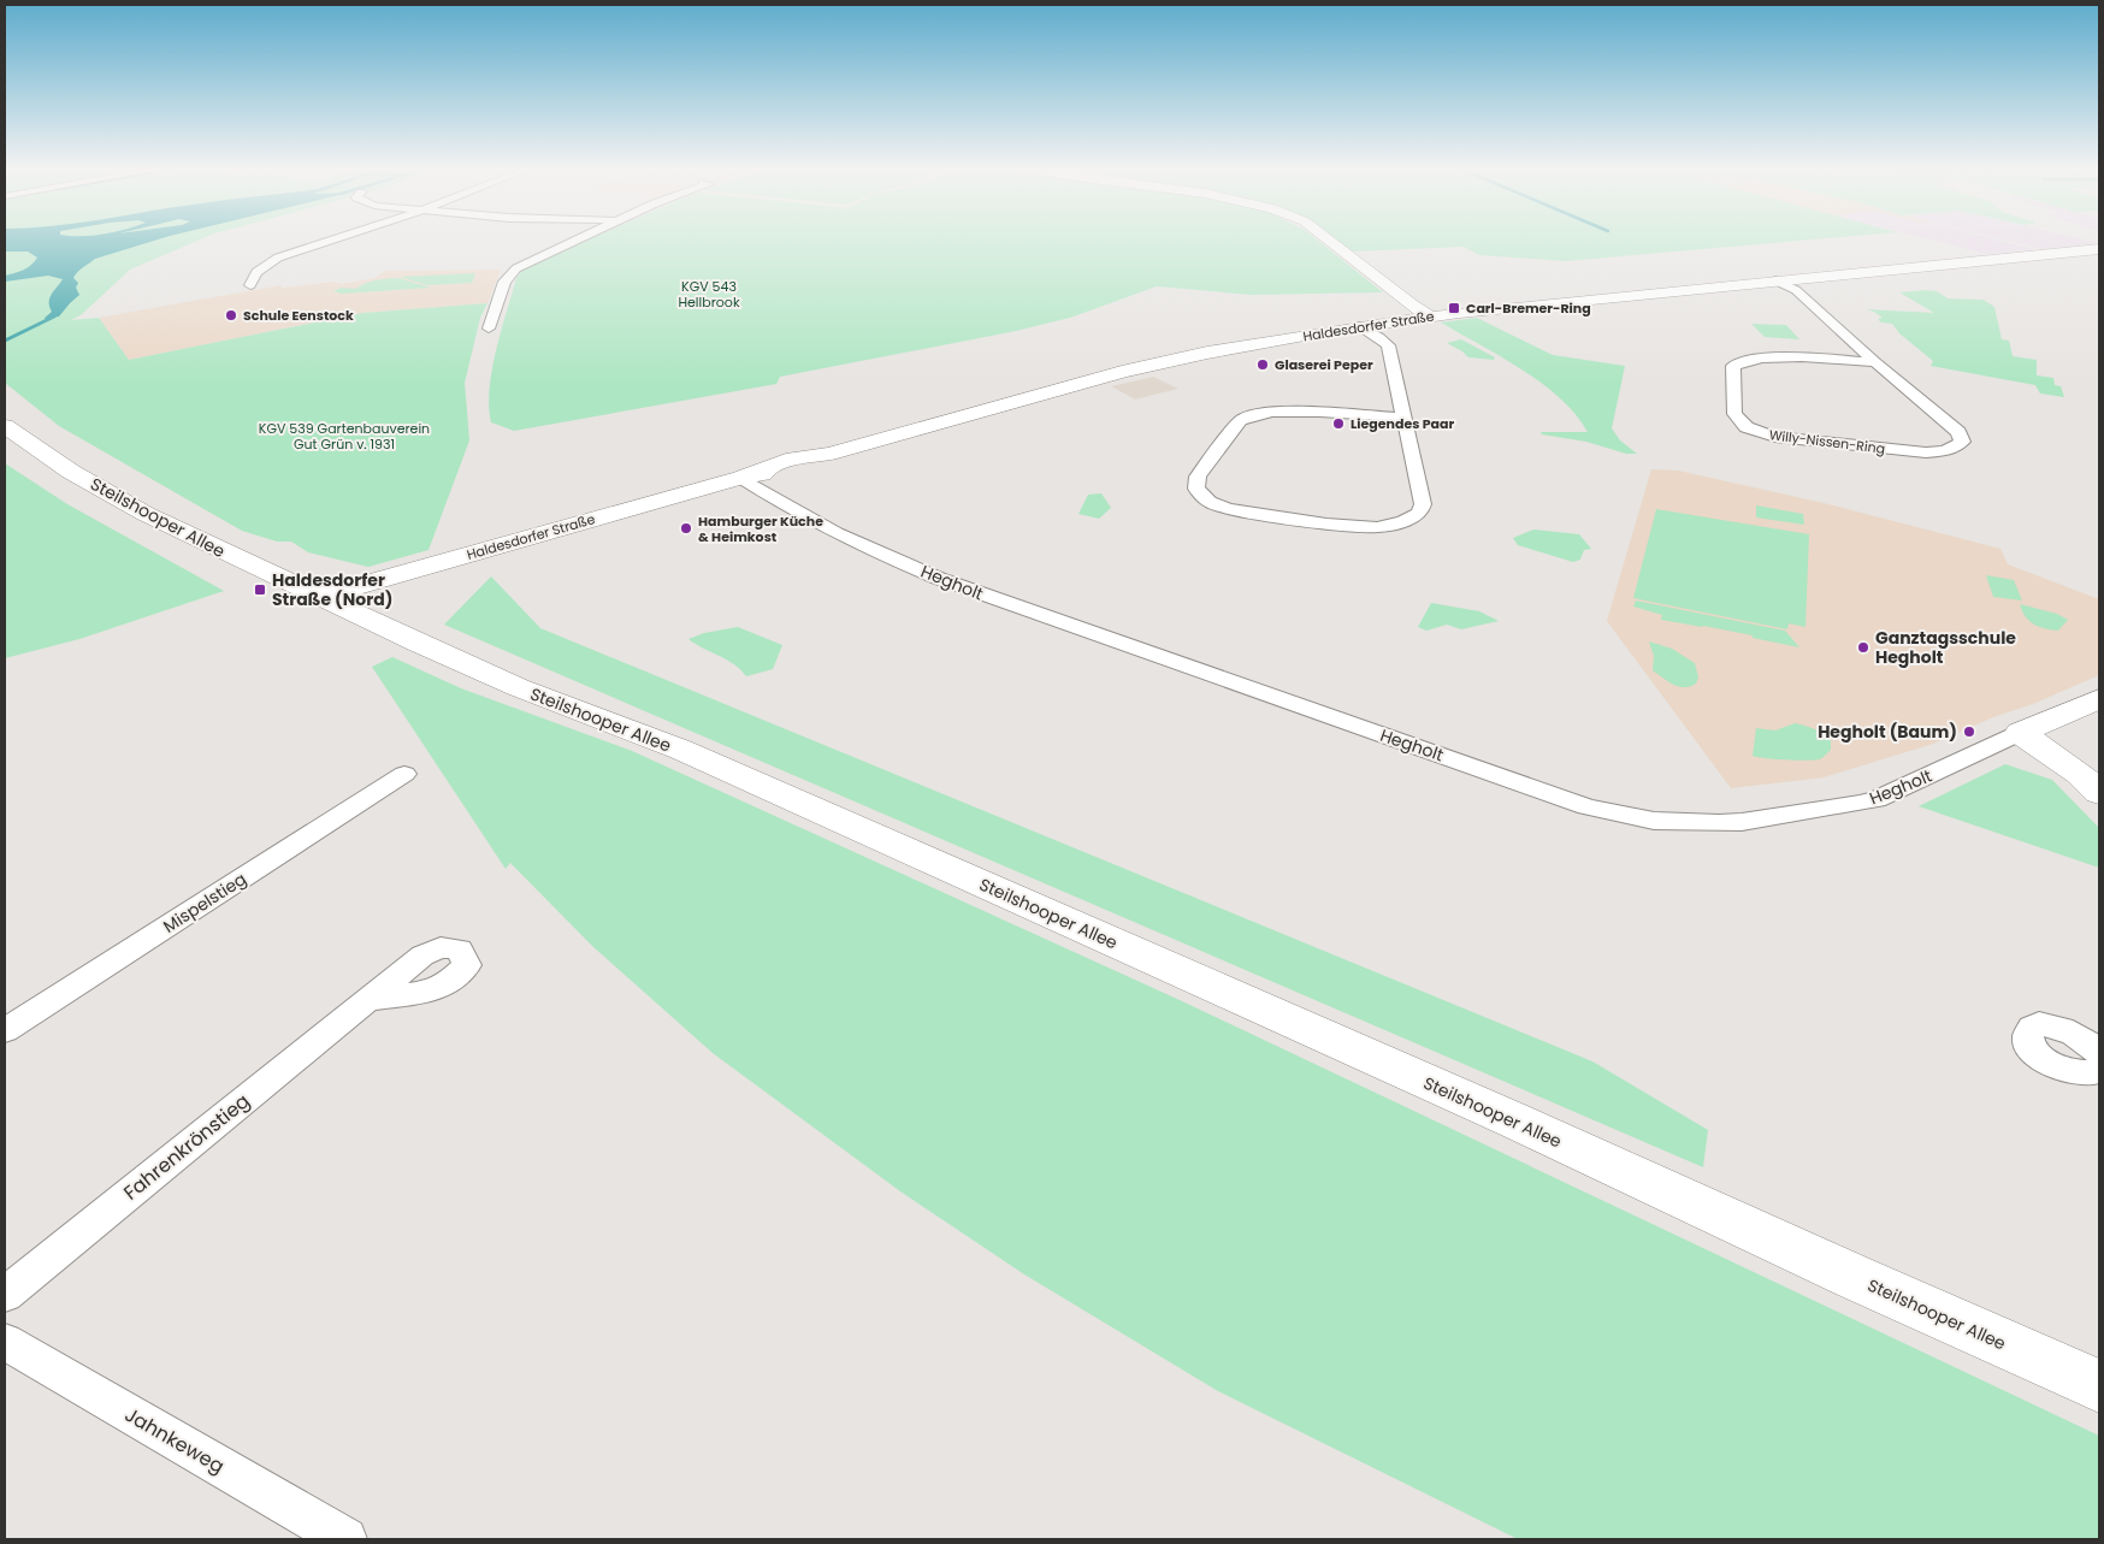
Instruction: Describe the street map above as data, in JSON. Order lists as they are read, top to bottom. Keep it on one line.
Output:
{"streets":{"street":["Haldesdorfer Straße","Willy-Nissen-Ring","Steilshooper Allee","Hegholt","Mispelstieg","Fahrenkrönstieg","Jahnkeweg"]},"crossings":[["Haldesdorfer Straße","Willy-Nissen-Ring"],["Haldesdorfer Straße","Steilshooper Allee"],["Haldesdorfer Straße","Hegholt"]],"parks":["KGV 543 Hellbrook","KGV 539 Gartenbauverein Gut Grün v. 1931"],"places":{"transit":["Carl-Bremer-Ring","Haldesdorfer Straße (Nord)"],"other":["Schule Eenstock","Glaserei Peper","Liegendes Paar","Hamburger Küche & Heimkost","Ganztagsschule Hegholt","Hegholt (Baum)"]}}
